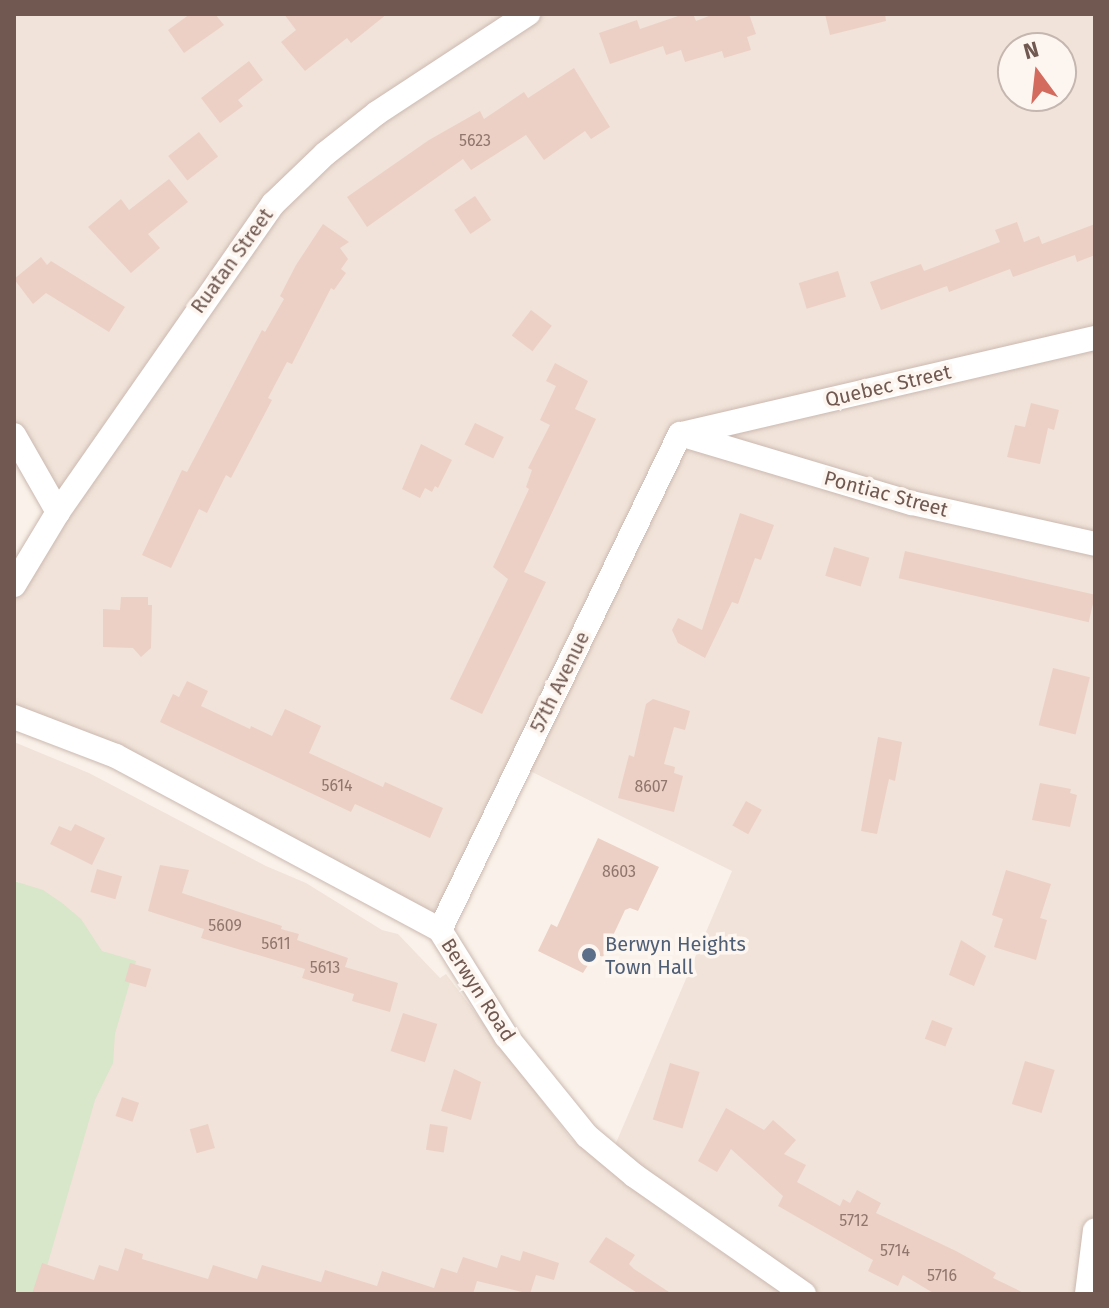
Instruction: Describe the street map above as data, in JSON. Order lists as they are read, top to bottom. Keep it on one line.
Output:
{"streets":{"street":["Ruatan Street","Quebec Street","Pontiac Street","57th Avenue","Berwyn Road"]},"crossings":[["Quebec Street","Pontiac Street"],["Quebec Street","57th Avenue"],["Pontiac Street","57th Avenue"],["57th Avenue","Berwyn Road"]],"places":["Berwyn Heights Town Hall"],"house_numbers":["5623","5614","8607","8603","5609","5611","5613","5712","5714","5716"],"north":"top"}
